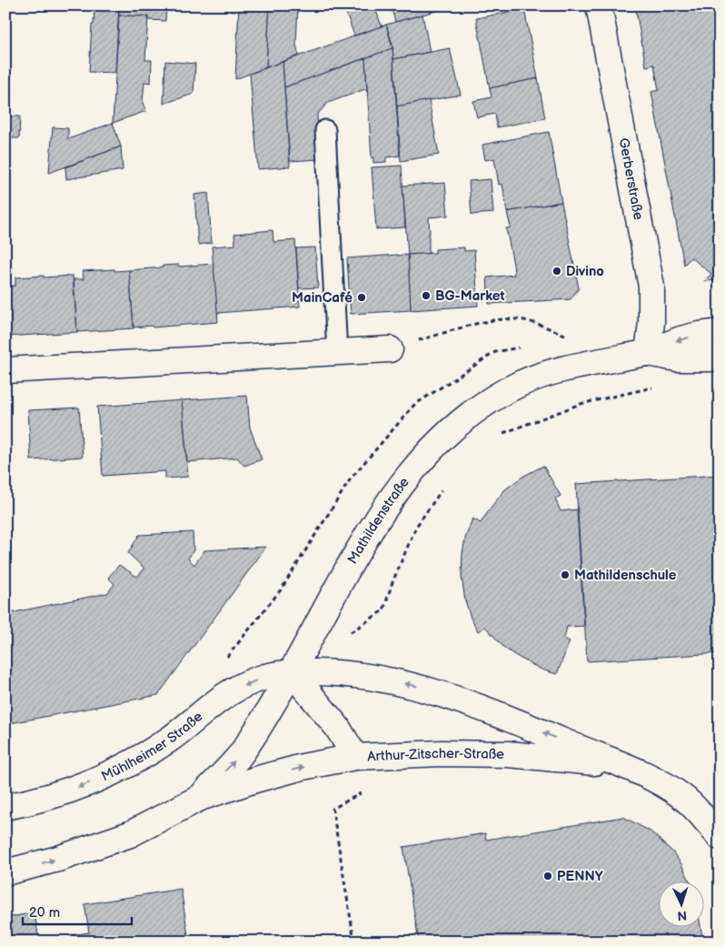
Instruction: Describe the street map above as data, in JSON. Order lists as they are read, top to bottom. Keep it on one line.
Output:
{"streets":{"main road":["Gerberstraße","Mathildenstraße","Mühlheimer Straße","Arthur-Zitscher-Straße"]},"crossings":[["Gerberstraße","Mathildenstraße"],["Mathildenstraße","Mühlheimer Straße"],["Mathildenstraße","Arthur-Zitscher-Straße"],["Mühlheimer Straße","Arthur-Zitscher-Straße"]],"places":["Divino","BG-Market","MainCafé","Mathildenschule","PENNY"],"scale_bar":"20 m","north":"bottom"}
